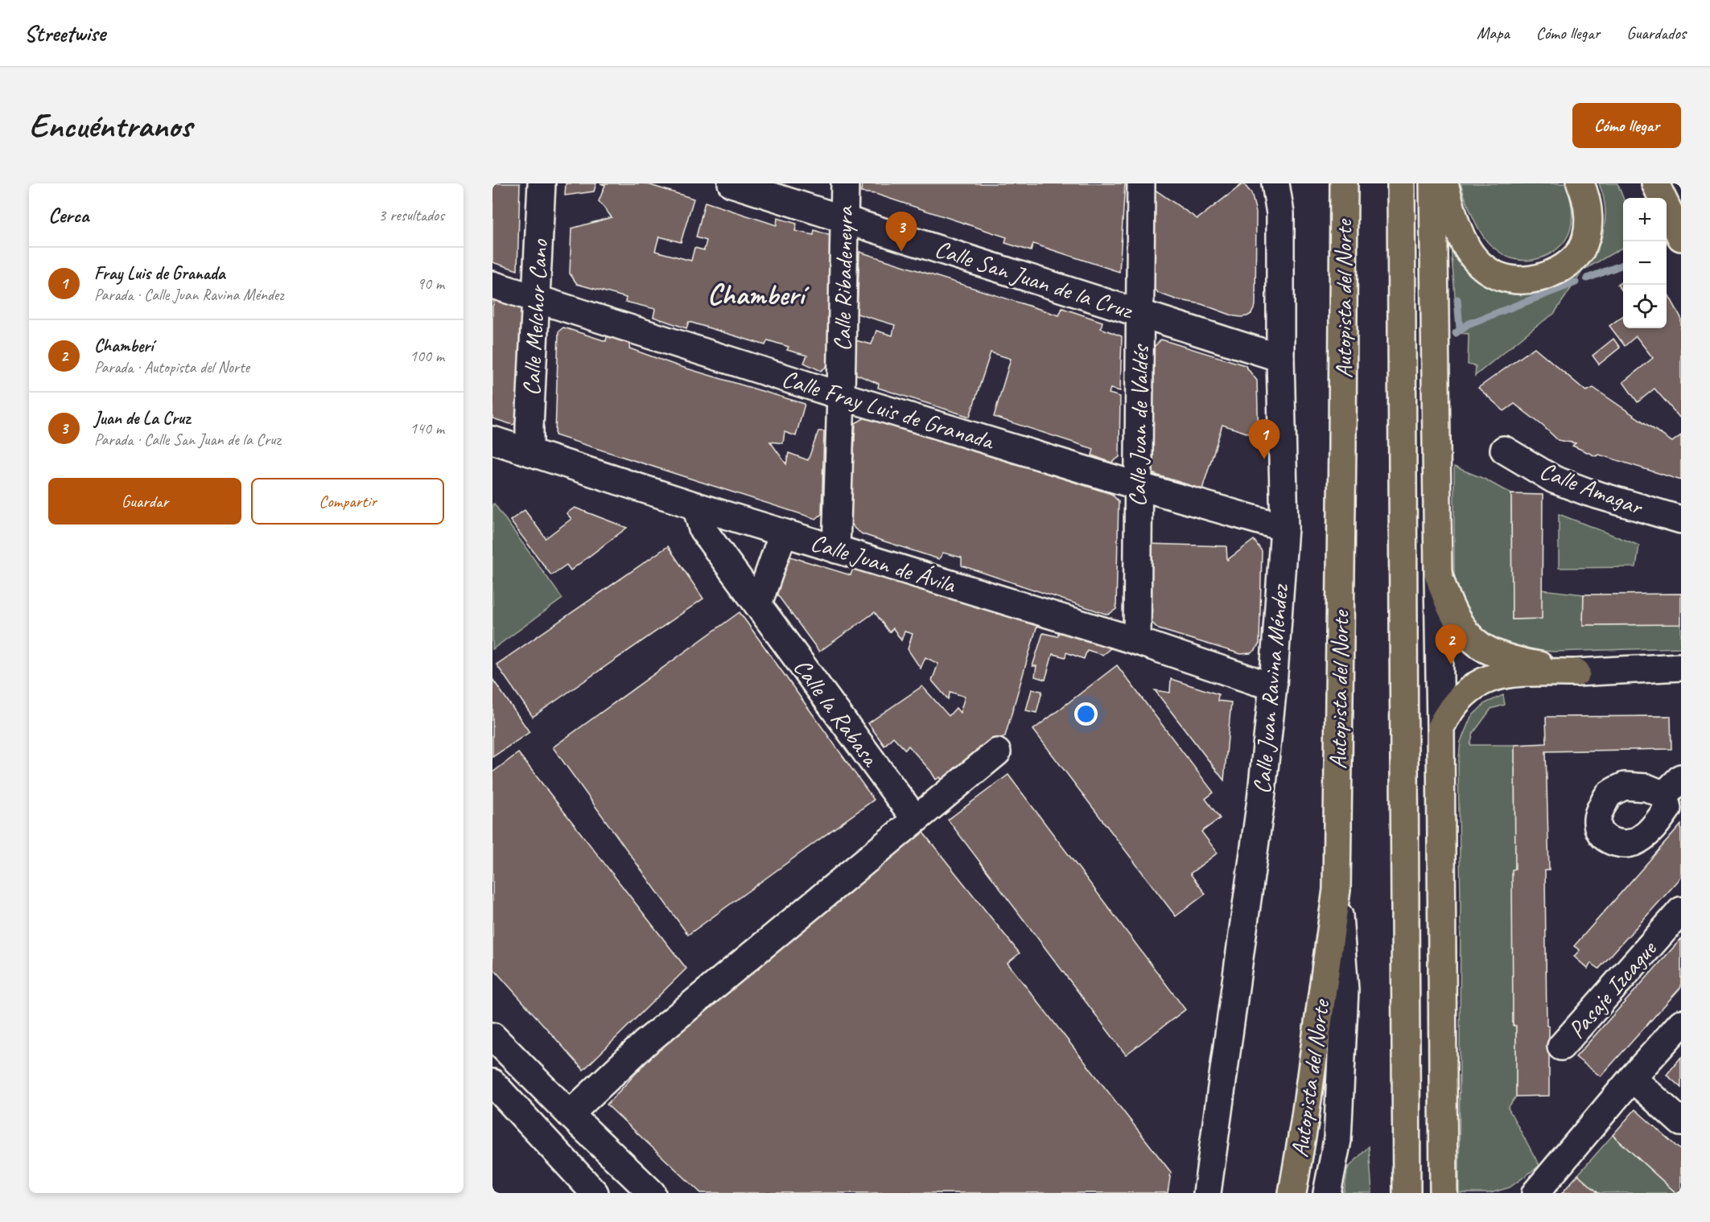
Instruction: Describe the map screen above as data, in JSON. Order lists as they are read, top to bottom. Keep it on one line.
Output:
{"streets":{"main road":["Autopista del Norte"],"street":["Calle Ribadeneyra","Calle San Juan de la Cruz","Calle Melchor Cano","Calle Fray Luis de Granada","Calle Juan de Valdés","Calle Amagar","Calle Juan de Ávila","Calle Juan Ravina Méndez","Calle la Rabasa","Pasaje Izcague"]},"crossings":[["Calle Ribadeneyra","Calle San Juan de la Cruz"],["Calle Ribadeneyra","Calle Fray Luis de Granada"],["Calle Ribadeneyra","Calle Juan de Ávila"],["Calle San Juan de la Cruz","Calle Juan de Valdés"],["Calle San Juan de la Cruz","Calle Juan Ravina Méndez"],["Calle Melchor Cano","Calle Fray Luis de Granada"],["Calle Melchor Cano","Calle Juan de Ávila"],["Calle Fray Luis de Granada","Calle Juan de Valdés"],["Calle Fray Luis de Granada","Calle Juan Ravina Méndez"],["Calle Juan de Valdés","Calle Juan de Ávila"],["Calle Juan de Ávila","Calle Juan Ravina Méndez"],["Calle Juan de Ávila","Calle la Rabasa"]],"districts":["Chamberí"],"page":{"header":"Streetwise","nav":["Mapa","Cómo llegar","Guardados"],"buttons":["Cómo llegar",["Guardar","Compartir"]],"title":"Encuéntranos","heading":["Cerca","3 resultados"],"map_buttons":["+","−"],"pins":["3","1","2"],"list":[{"mark":"1","name":"Fray Luis de Granada","note":"Parada · Calle Juan Ravina Méndez","value":"90 m"},{"mark":"2","name":"Chamberí","note":"Parada · Autopista del Norte","value":"100 m"},{"mark":"3","name":"Juan de La Cruz","note":"Parada · Calle San Juan de la Cruz","value":"140 m"}]}}
